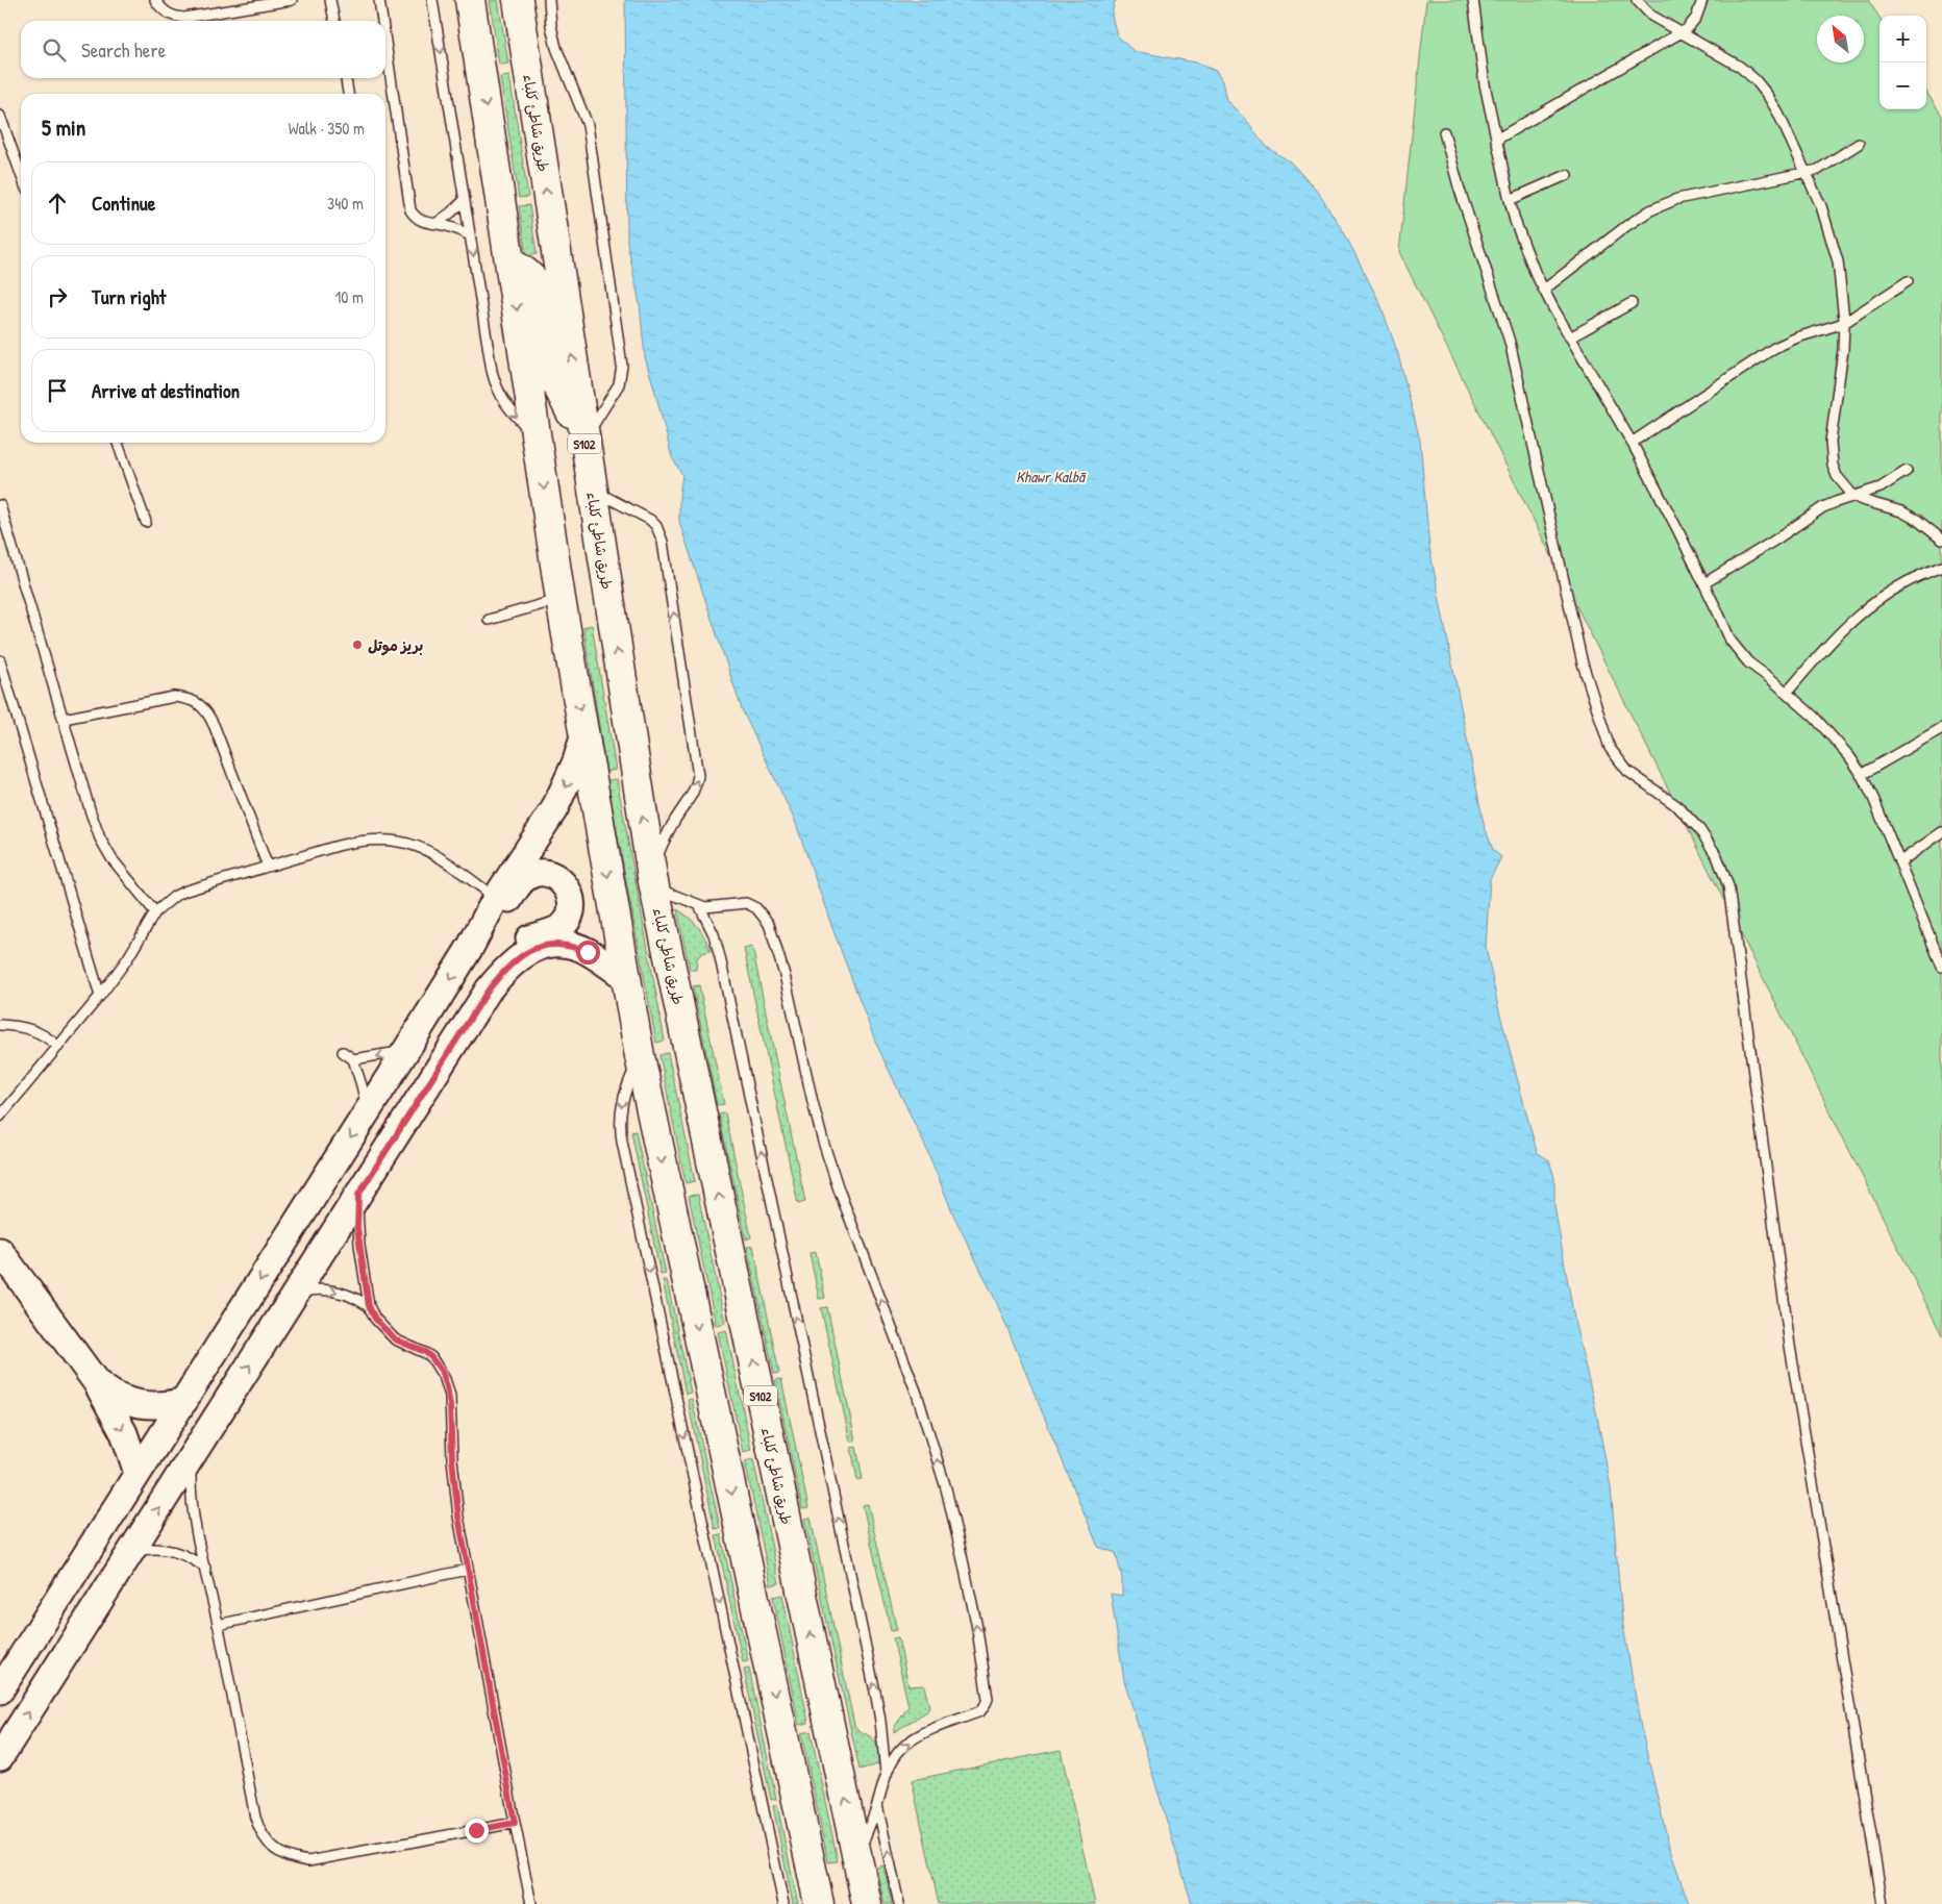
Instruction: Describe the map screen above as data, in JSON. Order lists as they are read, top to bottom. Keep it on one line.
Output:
{"streets":{"highway":["طريق شاطئ كلباء","S102"]},"water":["Khawr Kalbā"],"places":["بريز موتل"],"north":"top left","page":{"map_buttons":["+","−"],"search":"Search here","heading":["5 min","Walk · 350 m"],"list":[["Continue","340 m"],["Turn right","10 m"],"Arrive at destination"]}}
